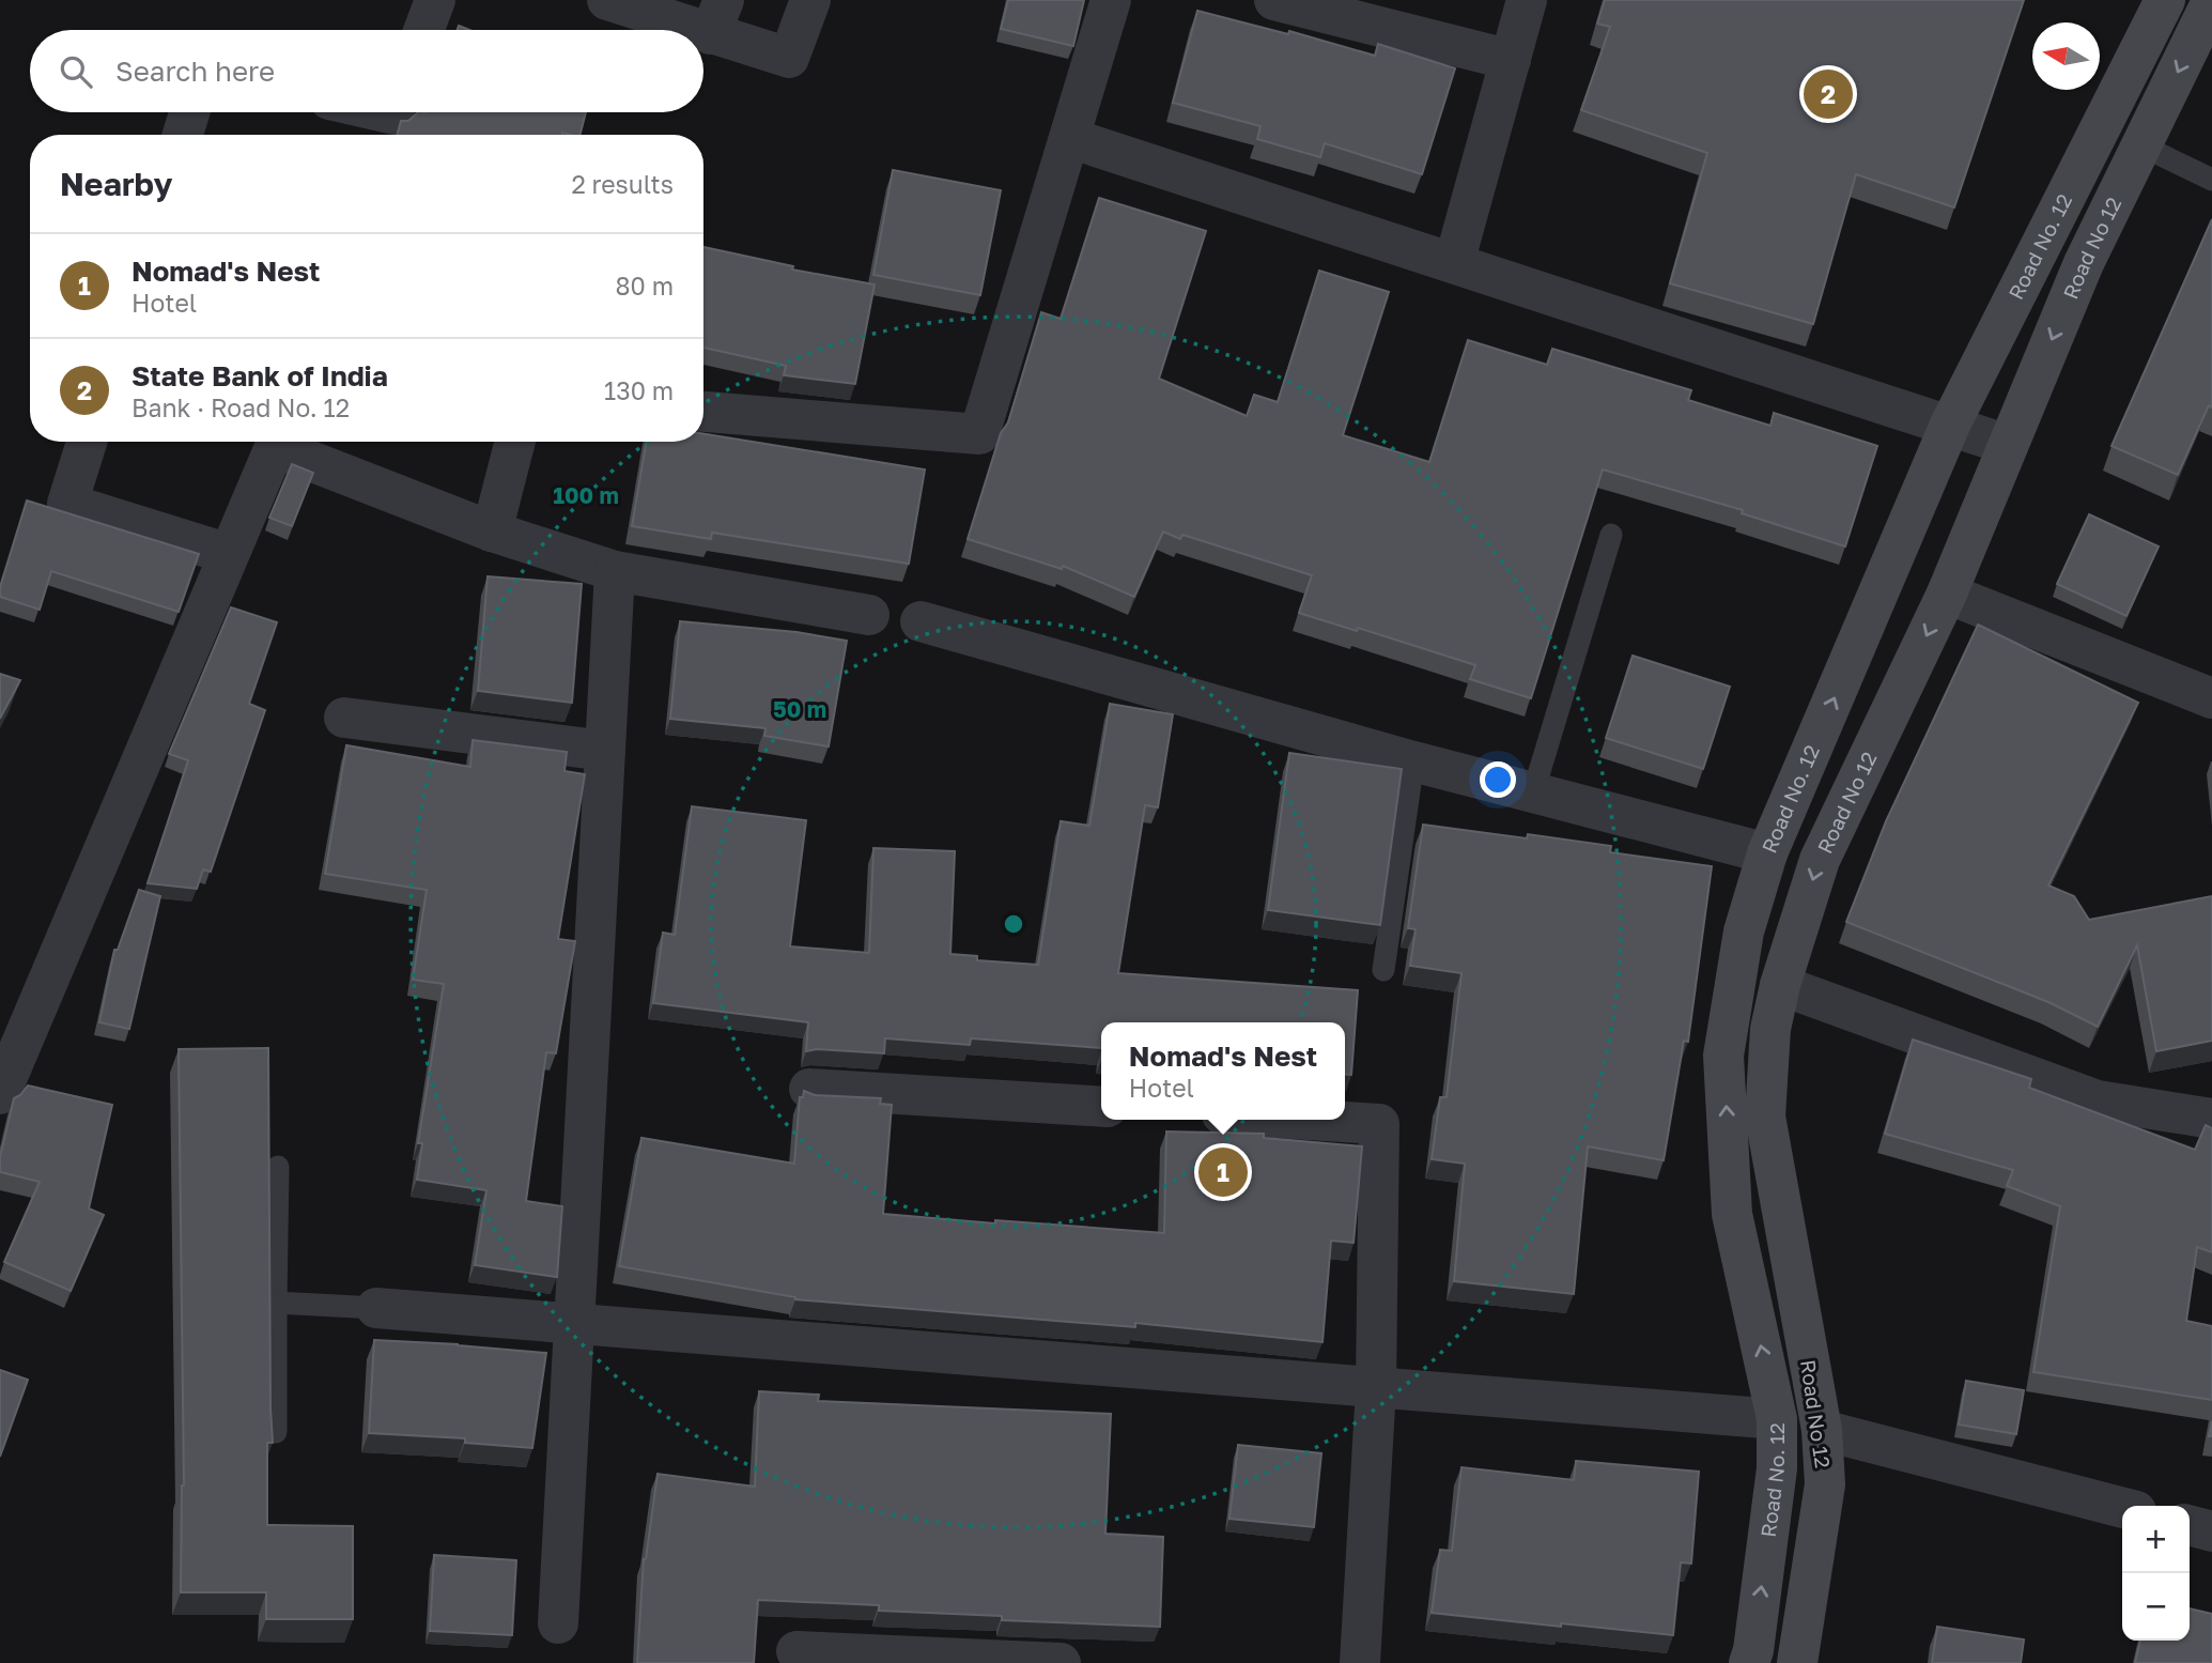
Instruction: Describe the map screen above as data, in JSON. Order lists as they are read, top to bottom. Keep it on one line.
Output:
{"streets":{"main road":["Road No. 12","Road No 12"]},"one_way":["Road No. 12","Road No 12"],"north":"left","page":{"search":"Search here","pins":["2","1"],"heading":["Nearby","2 results"],"list":[{"mark":"1","name":"Nomad's Nest","note":"Hotel","value":"80 m"},{"mark":"2","name":"State Bank of India","note":"Bank · Road No. 12","value":"130 m"}],"popup":["Nomad's Nest","Hotel"],"map_buttons":["+","−"]},"rings":["100 m","50 m"]}
